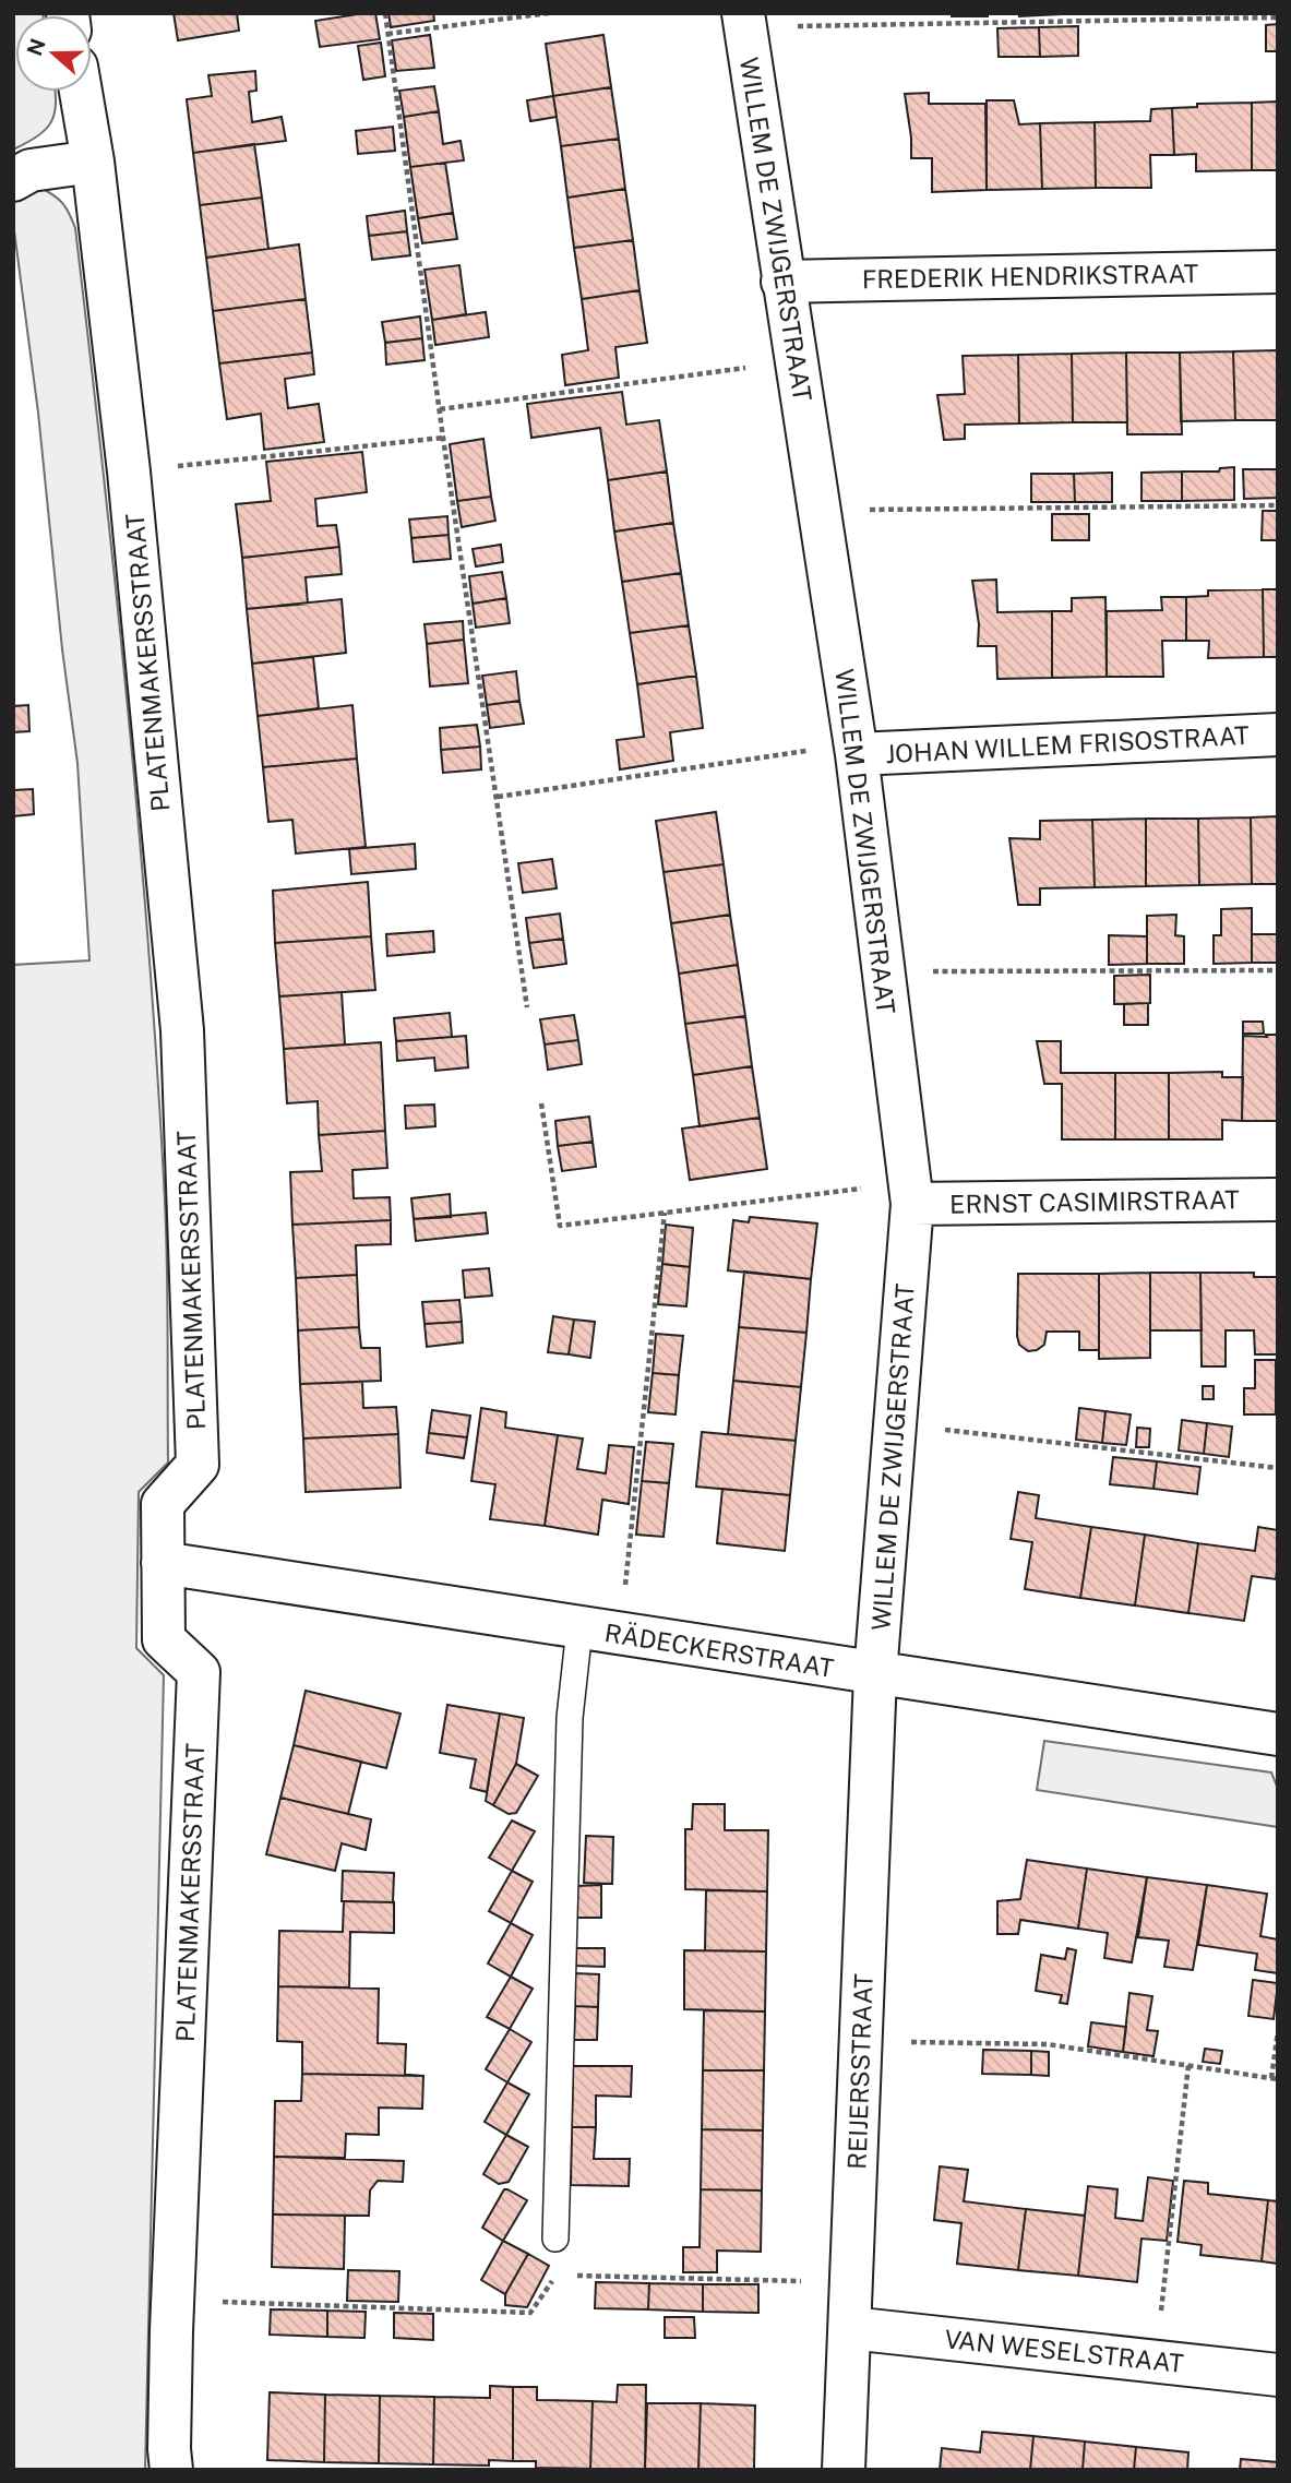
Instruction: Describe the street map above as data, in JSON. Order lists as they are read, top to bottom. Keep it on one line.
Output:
{"streets":{"street":["WILLEM DE ZWIJGERSTRAAT","FREDERIK HENDRIKSTRAAT","PLATENMAKERSSTRAAT","JOHAN WILLEM FRISOSTRAAT","ERNST CASIMIRSTRAAT","RÄDECKERSTRAAT","REIJERSSTRAAT","VAN WESELSTRAAT"]},"crossings":[["WILLEM DE ZWIJGERSTRAAT","FREDERIK HENDRIKSTRAAT"],["WILLEM DE ZWIJGERSTRAAT","JOHAN WILLEM FRISOSTRAAT"],["WILLEM DE ZWIJGERSTRAAT","ERNST CASIMIRSTRAAT"],["WILLEM DE ZWIJGERSTRAAT","RÄDECKERSTRAAT"],["WILLEM DE ZWIJGERSTRAAT","REIJERSSTRAAT"],["PLATENMAKERSSTRAAT","RÄDECKERSTRAAT"],["RÄDECKERSTRAAT","REIJERSSTRAAT"],["REIJERSSTRAAT","VAN WESELSTRAAT"]],"north":"left"}
